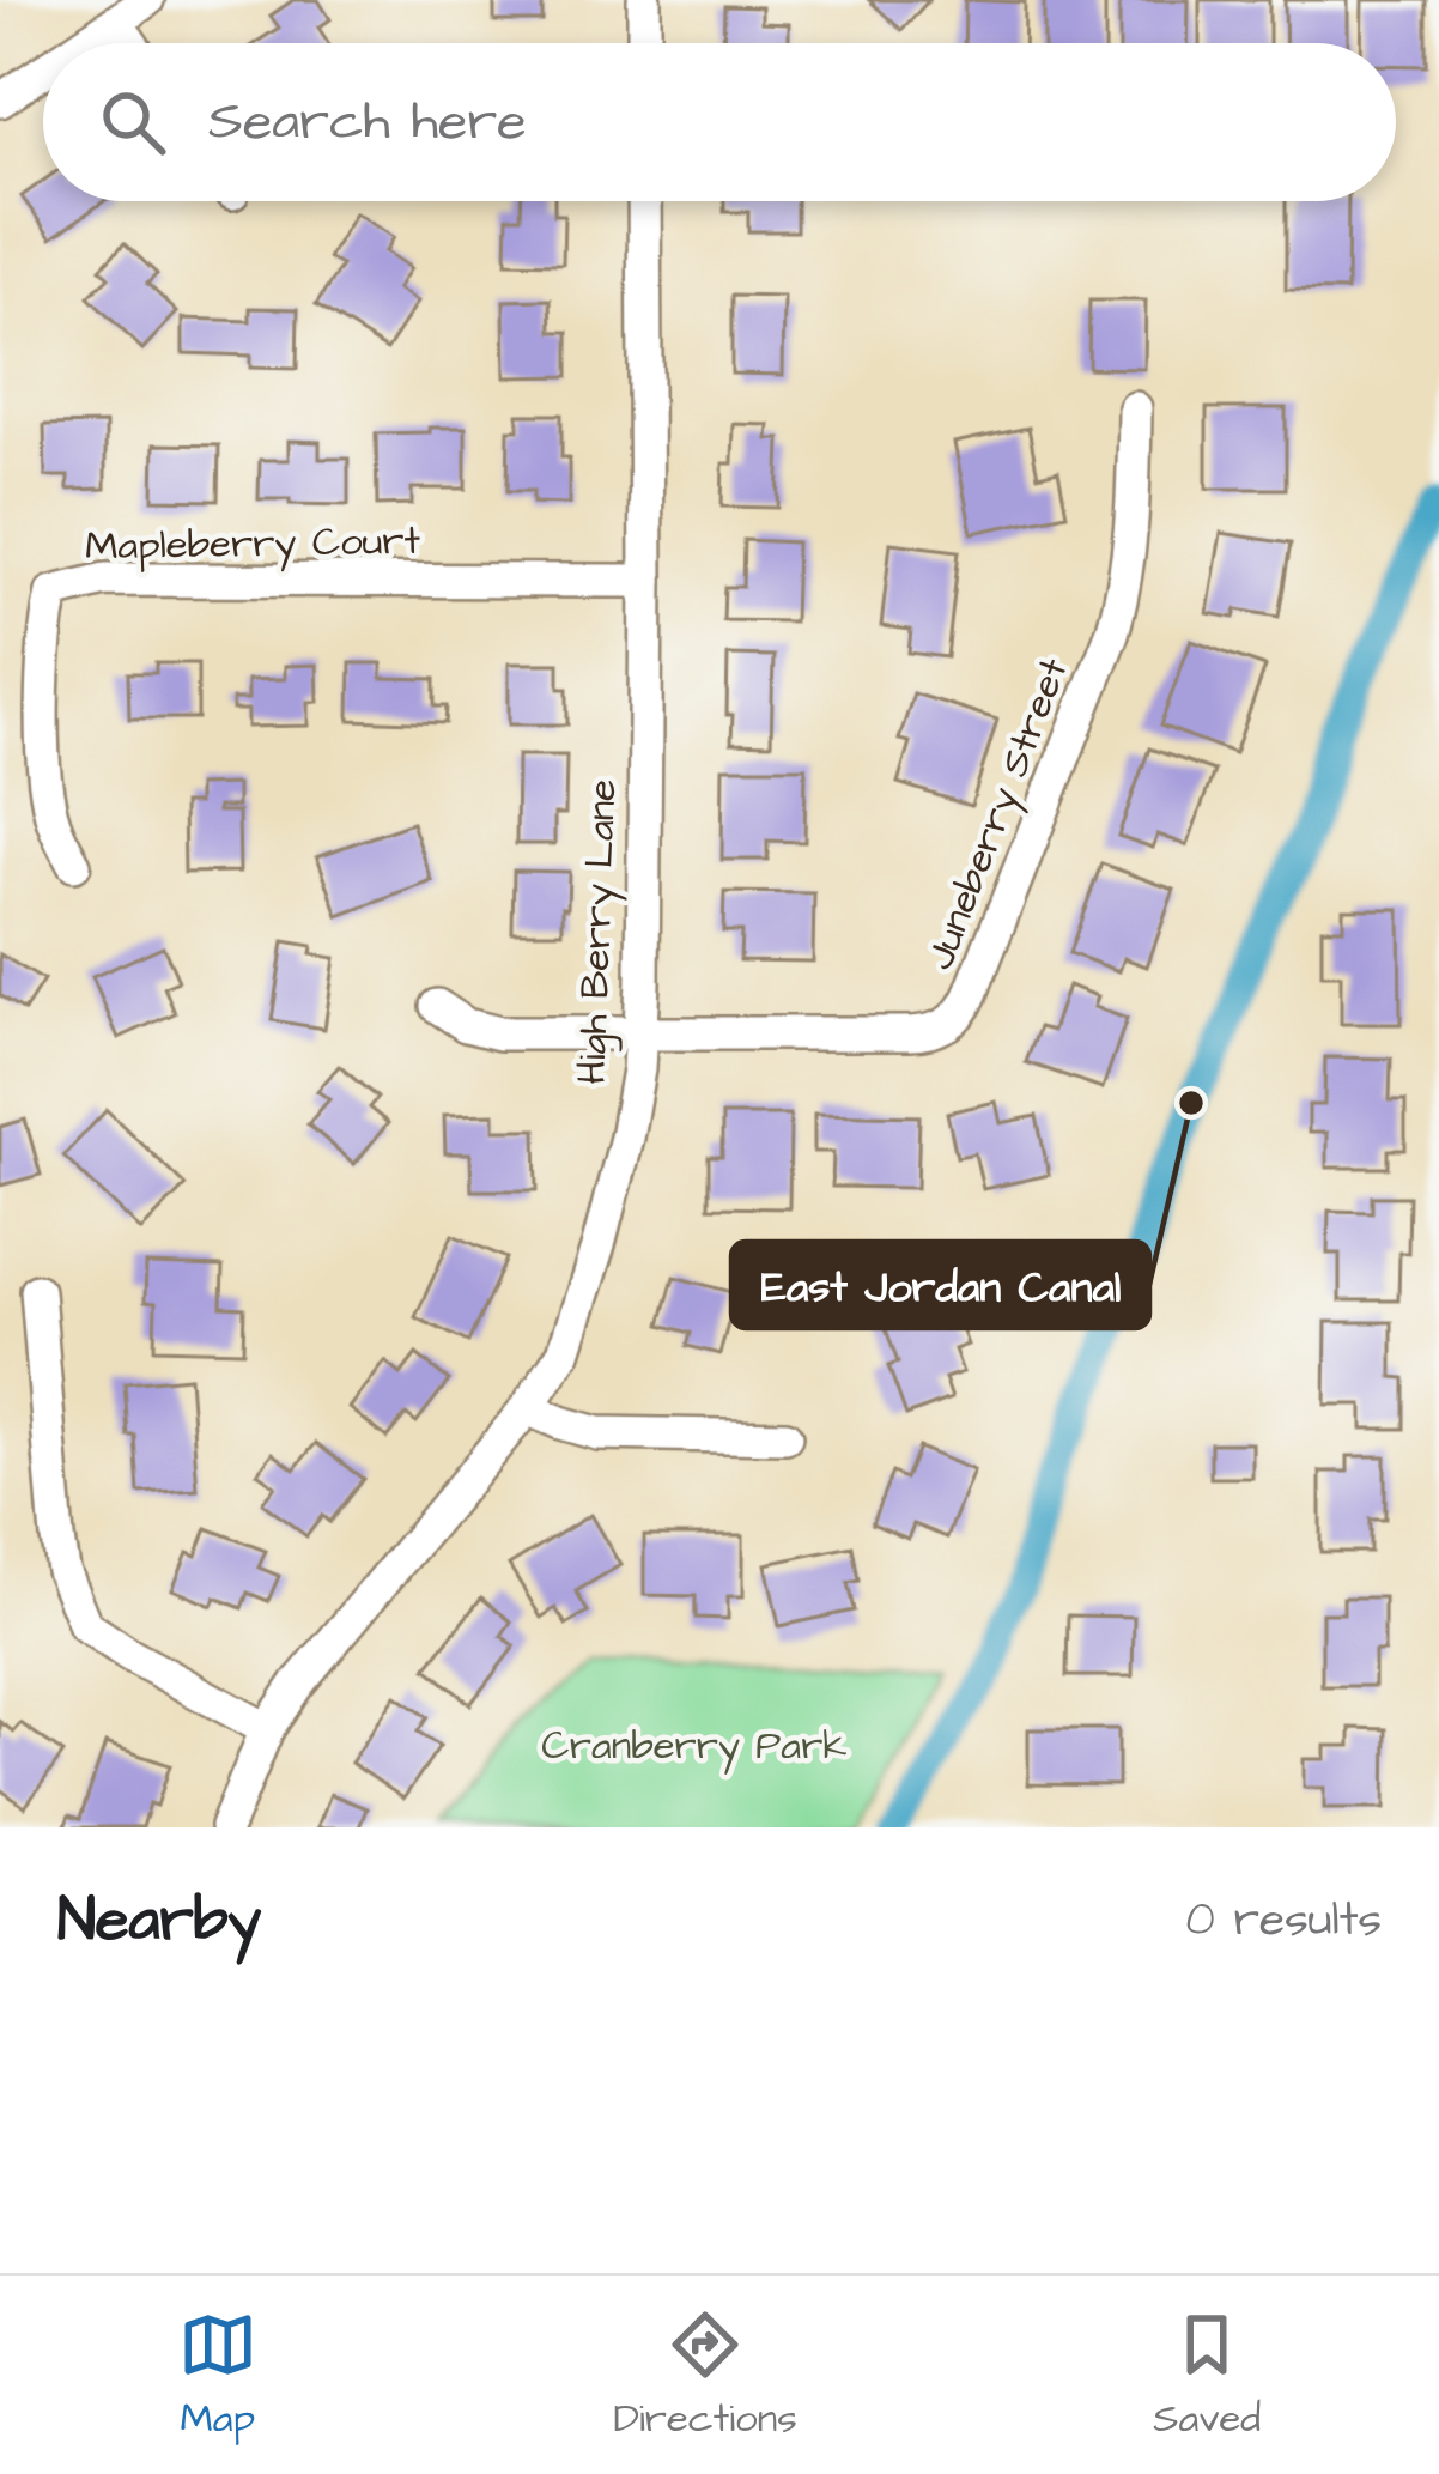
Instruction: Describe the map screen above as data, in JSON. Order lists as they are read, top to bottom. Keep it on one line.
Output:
{"streets":{"street":["Mapleberry Court","Juneberry Street","High Berry Lane"]},"crossings":[["Mapleberry Court","High Berry Lane"],["Juneberry Street","High Berry Lane"]],"parks":["Cranberry Park"],"places":["East Jordan Canal"],"page":{"search":"Search here","heading":["Nearby","0 results"],"nav":["Map","Directions","Saved"]}}
